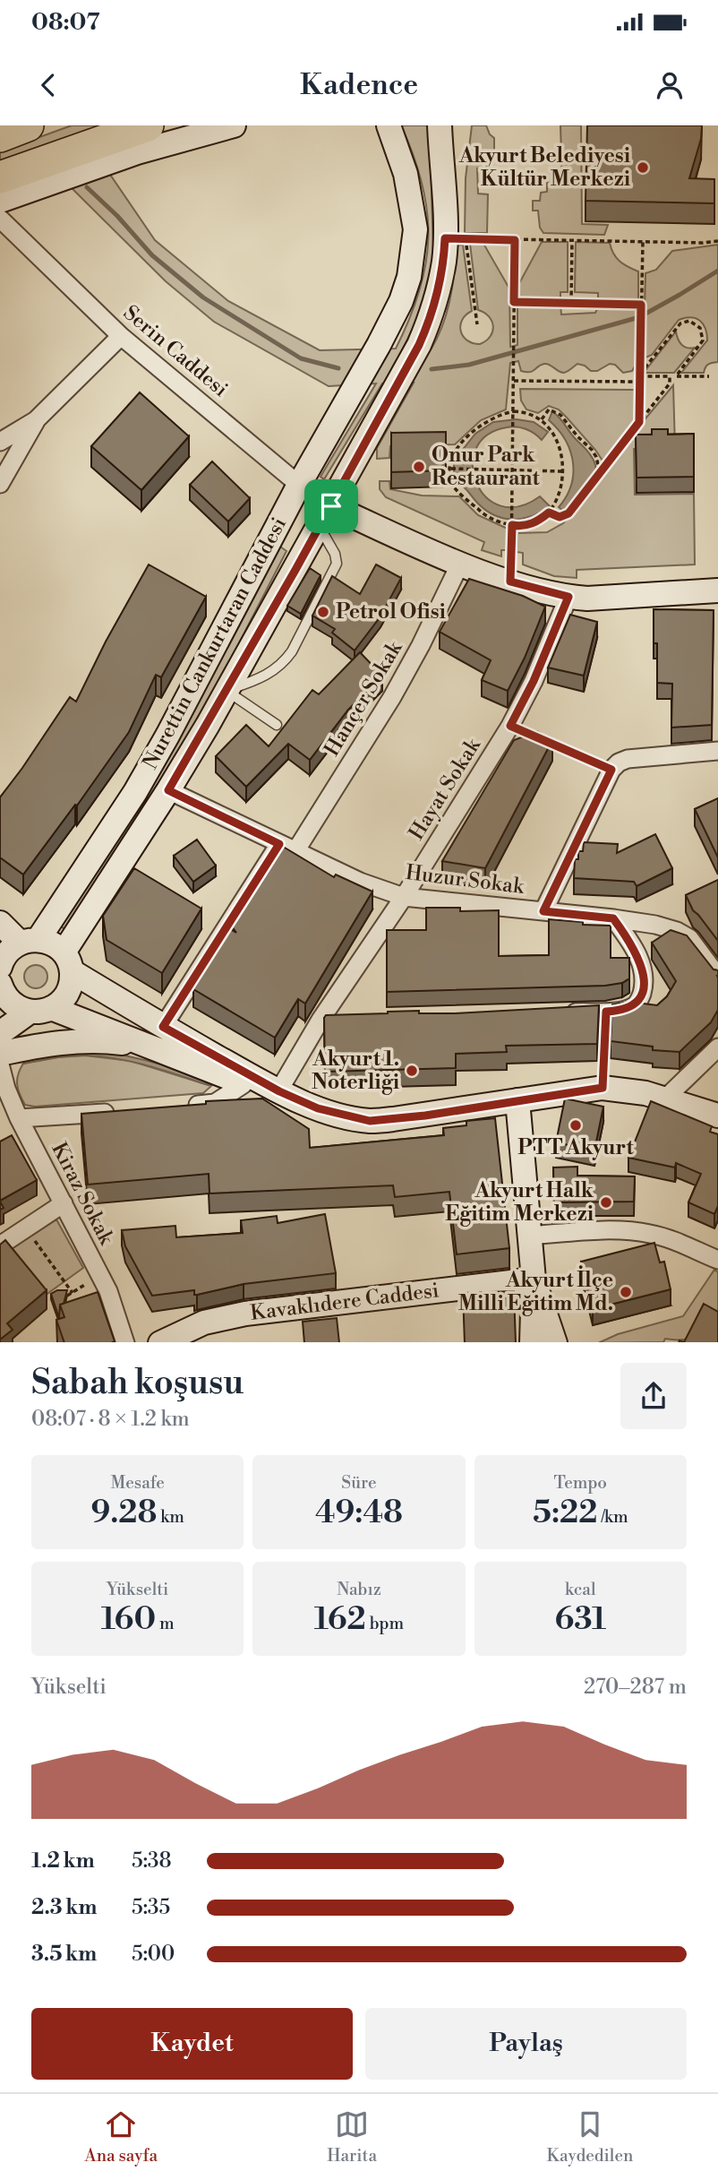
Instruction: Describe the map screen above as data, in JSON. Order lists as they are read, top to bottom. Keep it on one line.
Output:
{"streets":{"street":["Serin Caddesi","Nurettin Cankurtaran Caddesi","Hançer Sokak","Hayat Sokak","Huzur Sokak","Kiraz Sokak","Kavaklıdere Caddesi"]},"crossings":[["Serin Caddesi","Nurettin Cankurtaran Caddesi"],["Nurettin Cankurtaran Caddesi","Huzur Sokak"],["Hançer Sokak","Huzur Sokak"],["Hayat Sokak","Huzur Sokak"]],"places":["Akyurt Belediyesi Kültür Merkezi","Onur Park Restaurant","Petrol Ofisi","Akyurt 1. Noterliği","PTT Akyurt","Akyurt Halk Eğitim Merkezi","Akyurt İlçe Milli Eğitim Md."],"page":{"status":"08:07","header":"Kadence","heading":["Sabah koşusu","08:07 · 8 × 1.2 km"],"stats":[["Mesafe","9.28 km"],["Süre","49:48"],["Tempo","5:22 /km"],["Yükselti","160 m"],["Nabız","162 bpm"],["kcal","631"]],"chart":["Yükselti","270–287 m"],"list":[{"name":"1.2 km","note":"5:38"},{"name":"2.3 km","note":"5:35"},{"name":"3.5 km","note":"5:00"}],"buttons":["Kaydet","Paylaş"],"tabs":["Ana sayfa","Harita","Kaydedilen"]}}
